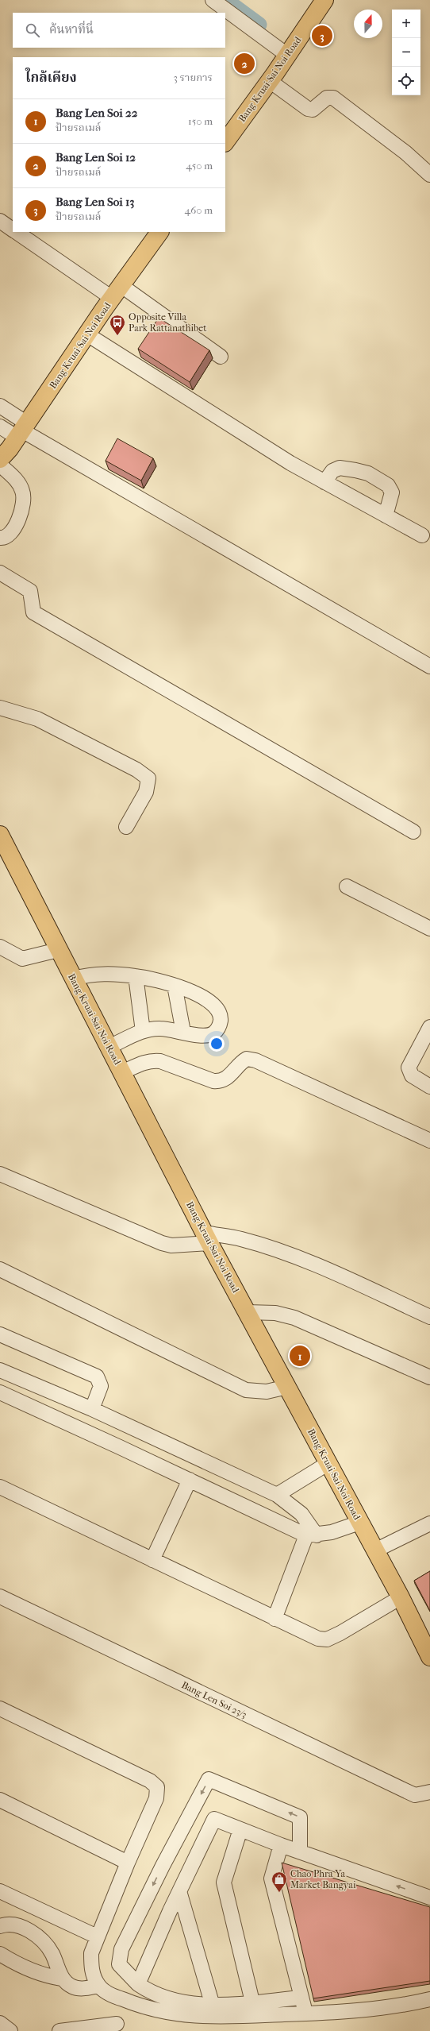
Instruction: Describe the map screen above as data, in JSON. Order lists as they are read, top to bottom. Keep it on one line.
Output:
{"streets":{"main road":["Bang Kruai-Sai Noi Road"],"street":["Bang Len Soi 23/3"]},"places":{"bus stop":["Opposite Villa Park Rattanathibet"],"shop":["Chao Phra Ya Market Bangyai"]},"north":"top","page":{"map_buttons":["+","−"],"search":"ค้นหาที่นี่","pins":["3","2","1"],"heading":["ใกล้เคียง","3 รายการ"],"list":[{"mark":"1","name":"Bang Len Soi 22","note":"ป้ายรถเมล์","value":"150 m"},{"mark":"2","name":"Bang Len Soi 12","note":"ป้ายรถเมล์","value":"450 m"},{"mark":"3","name":"Bang Len Soi 13","note":"ป้ายรถเมล์","value":"460 m"}]}}
